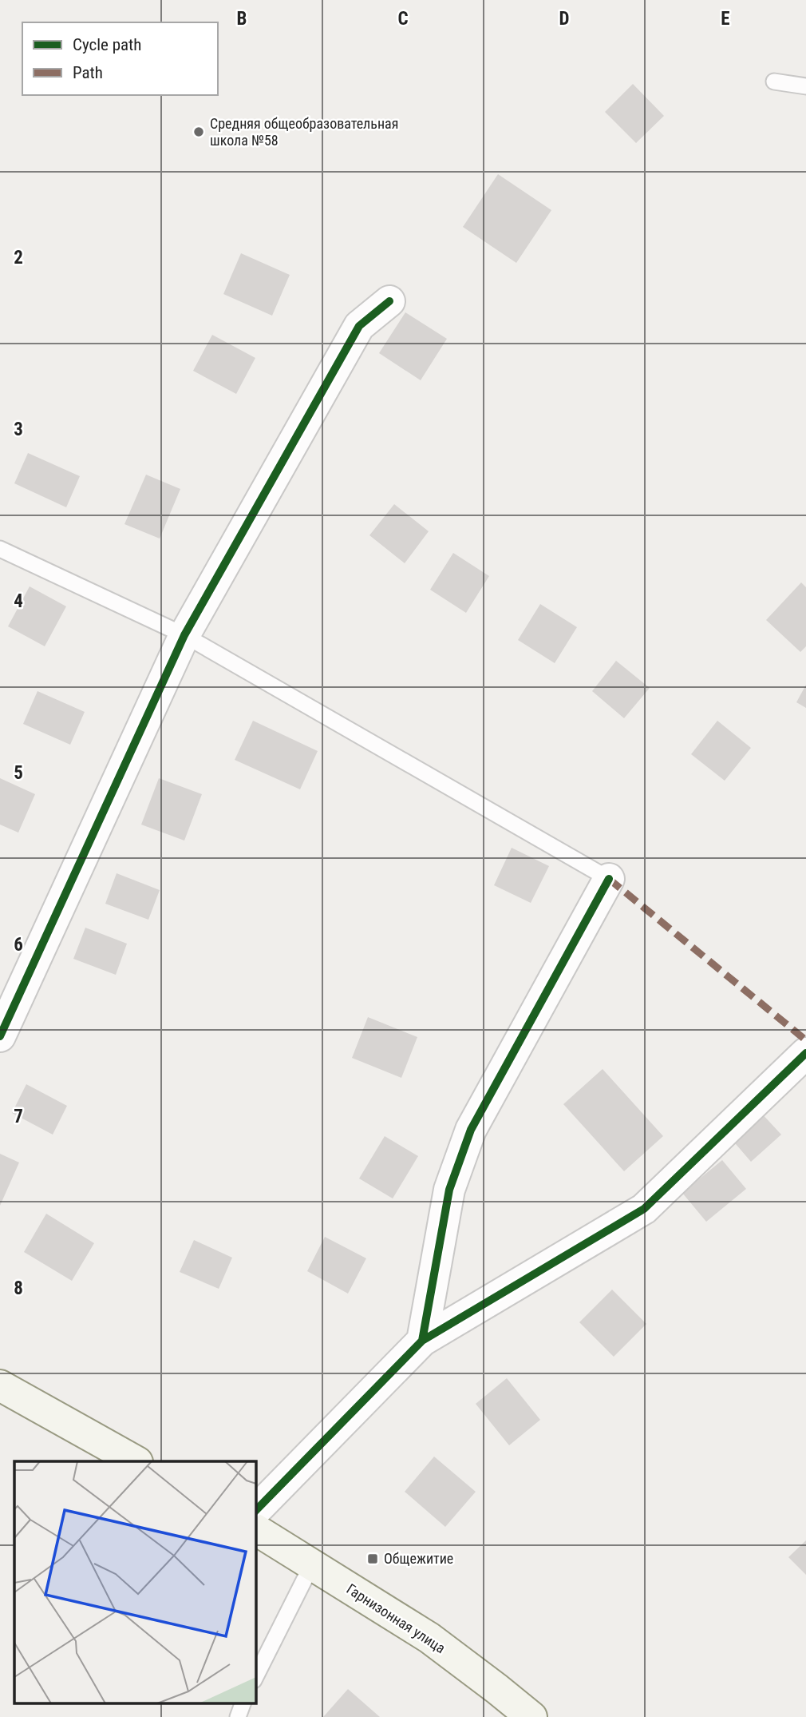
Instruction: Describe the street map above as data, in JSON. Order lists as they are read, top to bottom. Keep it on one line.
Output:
{"streets":{"street":["Гарнизонная улица"]},"places":{"other":["Средняя общеобразовательная школа №58"],"transit":["Общежитие"]},"legend":["Cycle path","Path"],"grid":{"columns":["B","C","D","E"],"rows":["2","3","4","5","6","7","8"]}}
